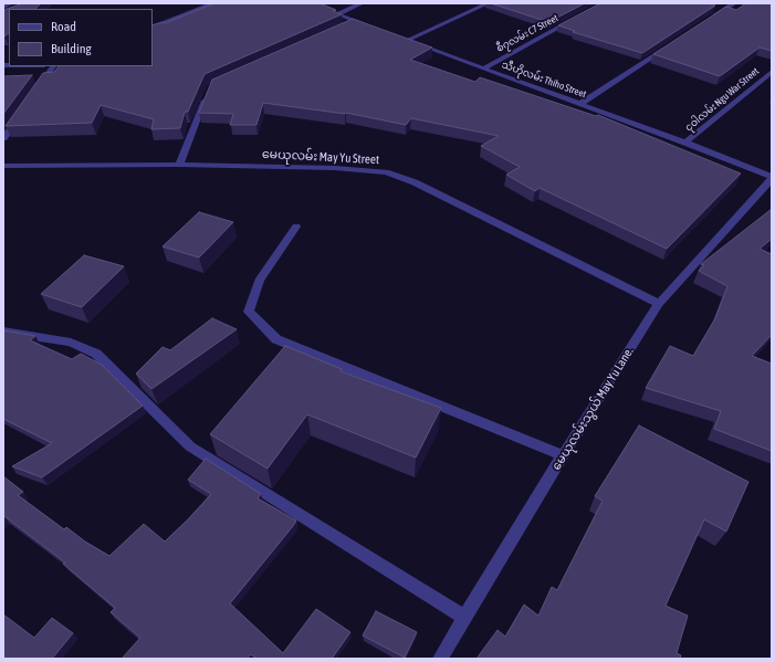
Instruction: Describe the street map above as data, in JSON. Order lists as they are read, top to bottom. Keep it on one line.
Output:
{"streets":{"street":["စီ၇လမ်း C7 Street","သီဟိုလမ်း Thiho Street","ငုဝါလမ်း Ngu War Street","မေယုလမ်း May Yu Street","မေယုလမ်းသွယ် May Yu Lane."]},"crossings":[["စီ၇လမ်း C7 Street","သီဟိုလမ်း Thiho Street"],["သီဟိုလမ်း Thiho Street","ငုဝါလမ်း Ngu War Street"],["သီဟိုလမ်း Thiho Street","မေယုလမ်းသွယ် May Yu Lane."],["မေယုလမ်း May Yu Street","မေယုလမ်းသွယ် May Yu Lane."]],"legend":["Road","Building"]}
